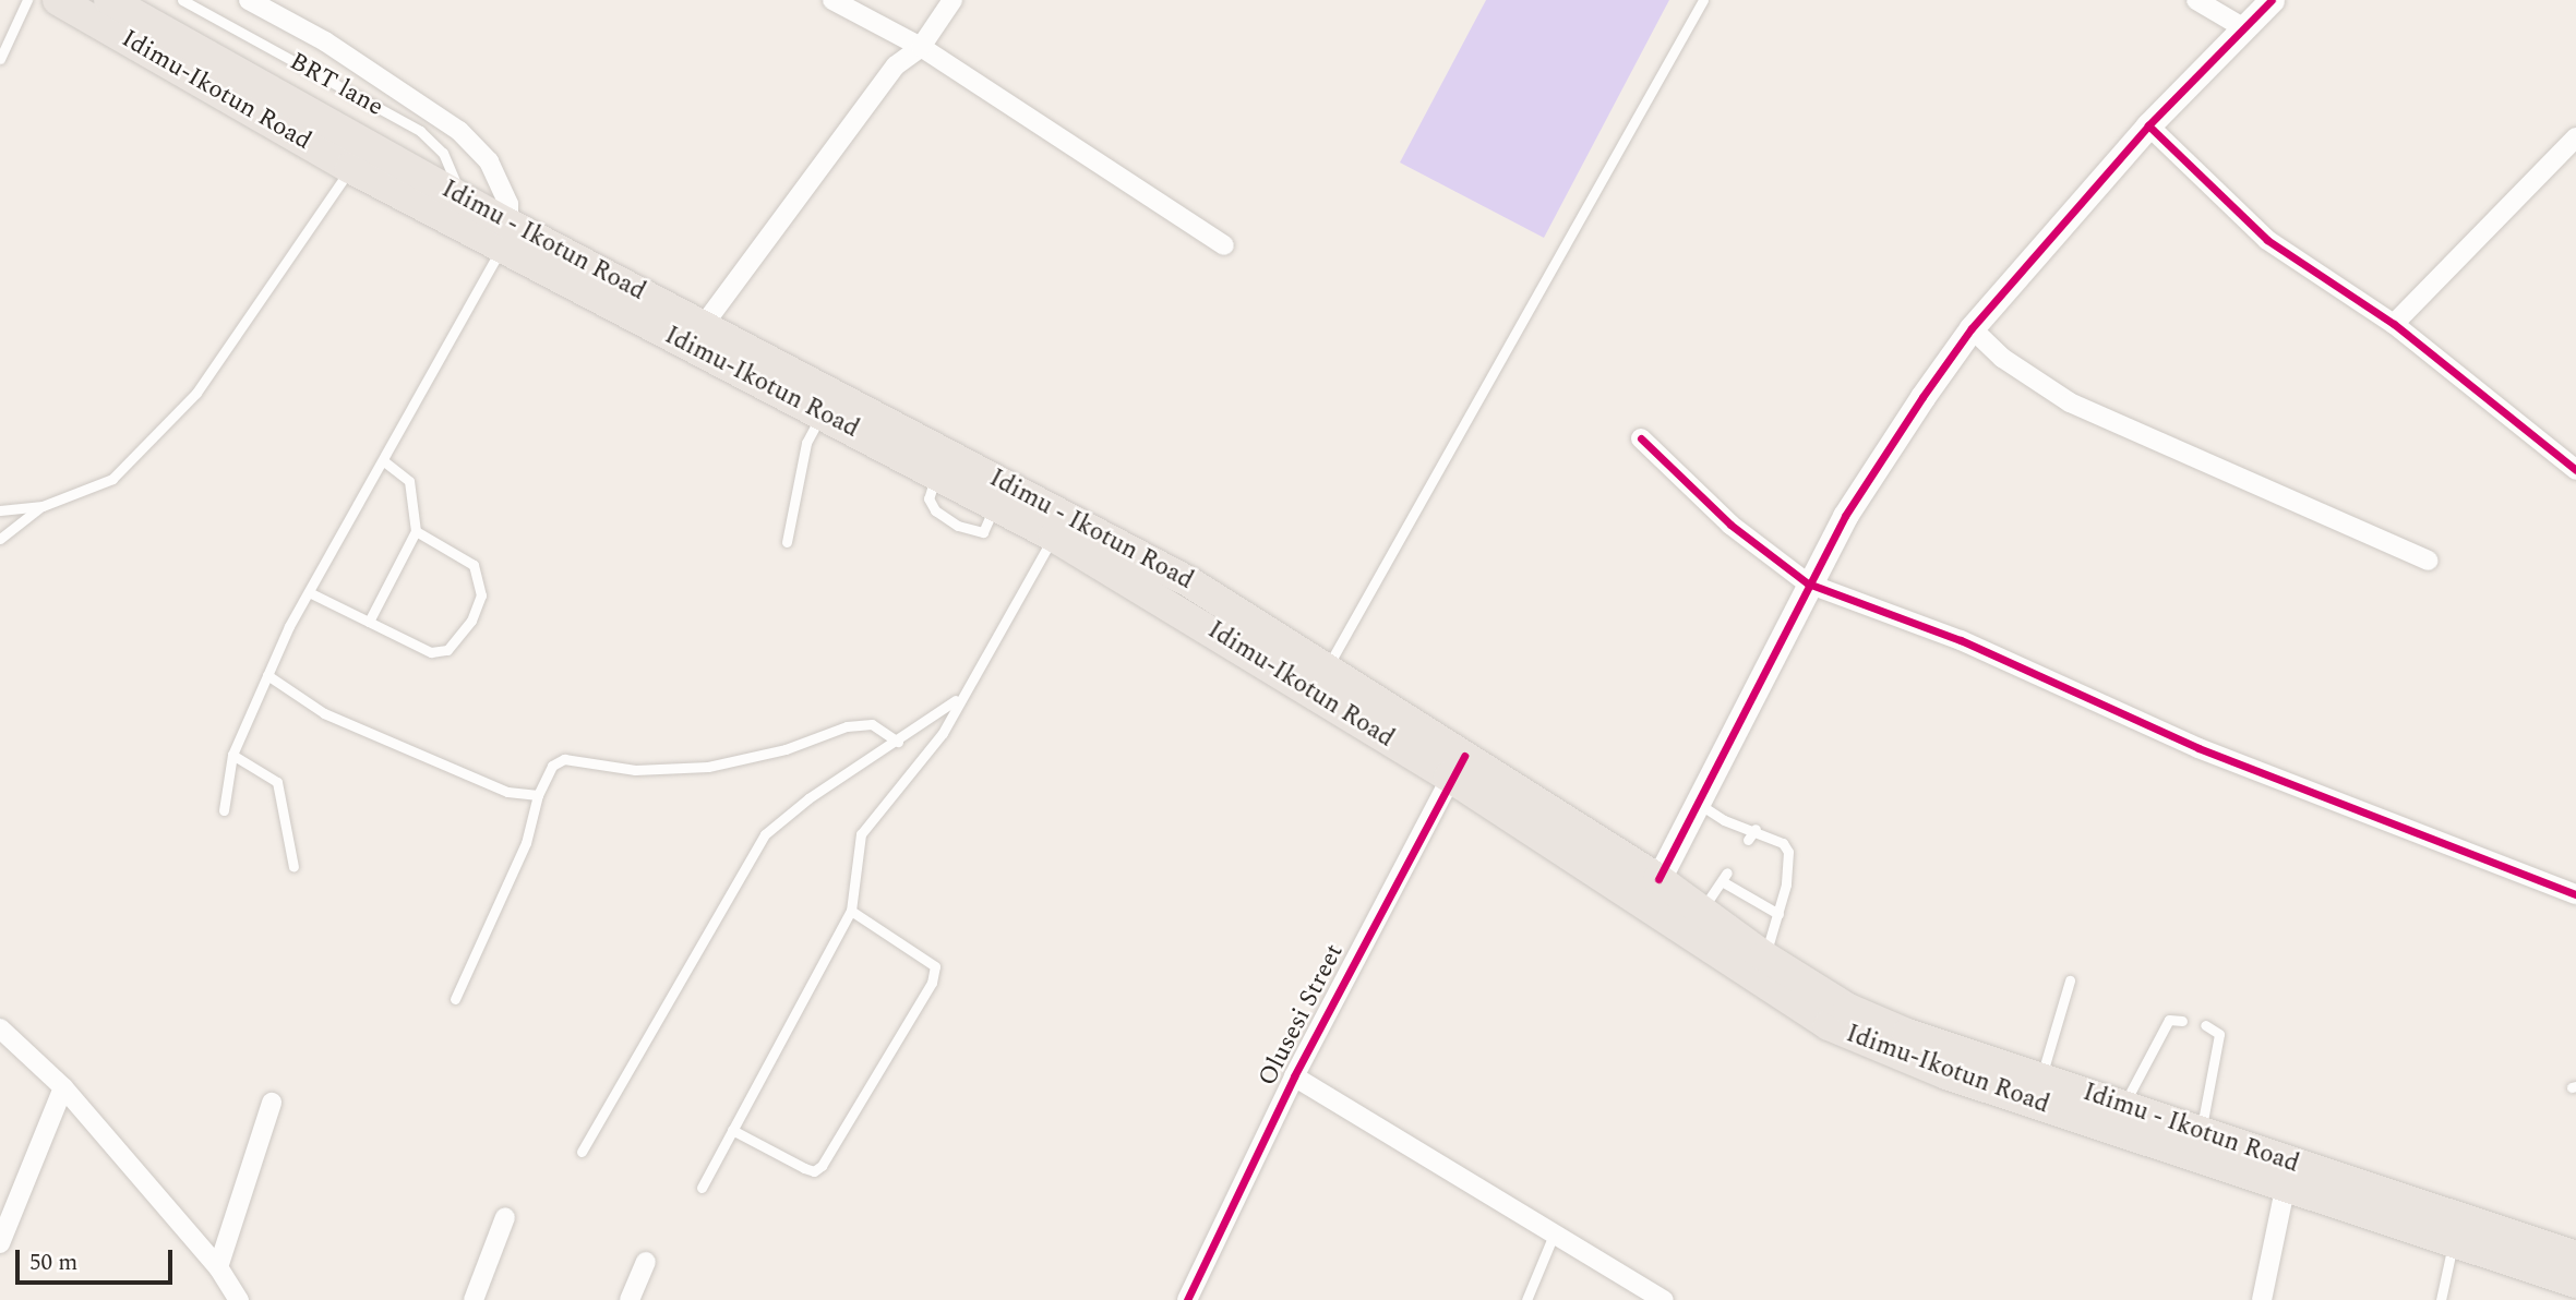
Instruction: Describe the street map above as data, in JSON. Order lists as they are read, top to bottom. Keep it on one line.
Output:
{"streets":{"main road":["Idimu-Ikotun Road","Idimu - Ikotun Road"],"street":["Olusesi Street"],"lane":["BRT lane"]},"crossings":[["BRT lane","Idimu - Ikotun Road"],["Idimu-Ikotun Road","Idimu - Ikotun Road"],["Idimu-Ikotun Road","Olusesi Street"],["Idimu - Ikotun Road","Olusesi Street"]],"scale_bar":"50 m"}
